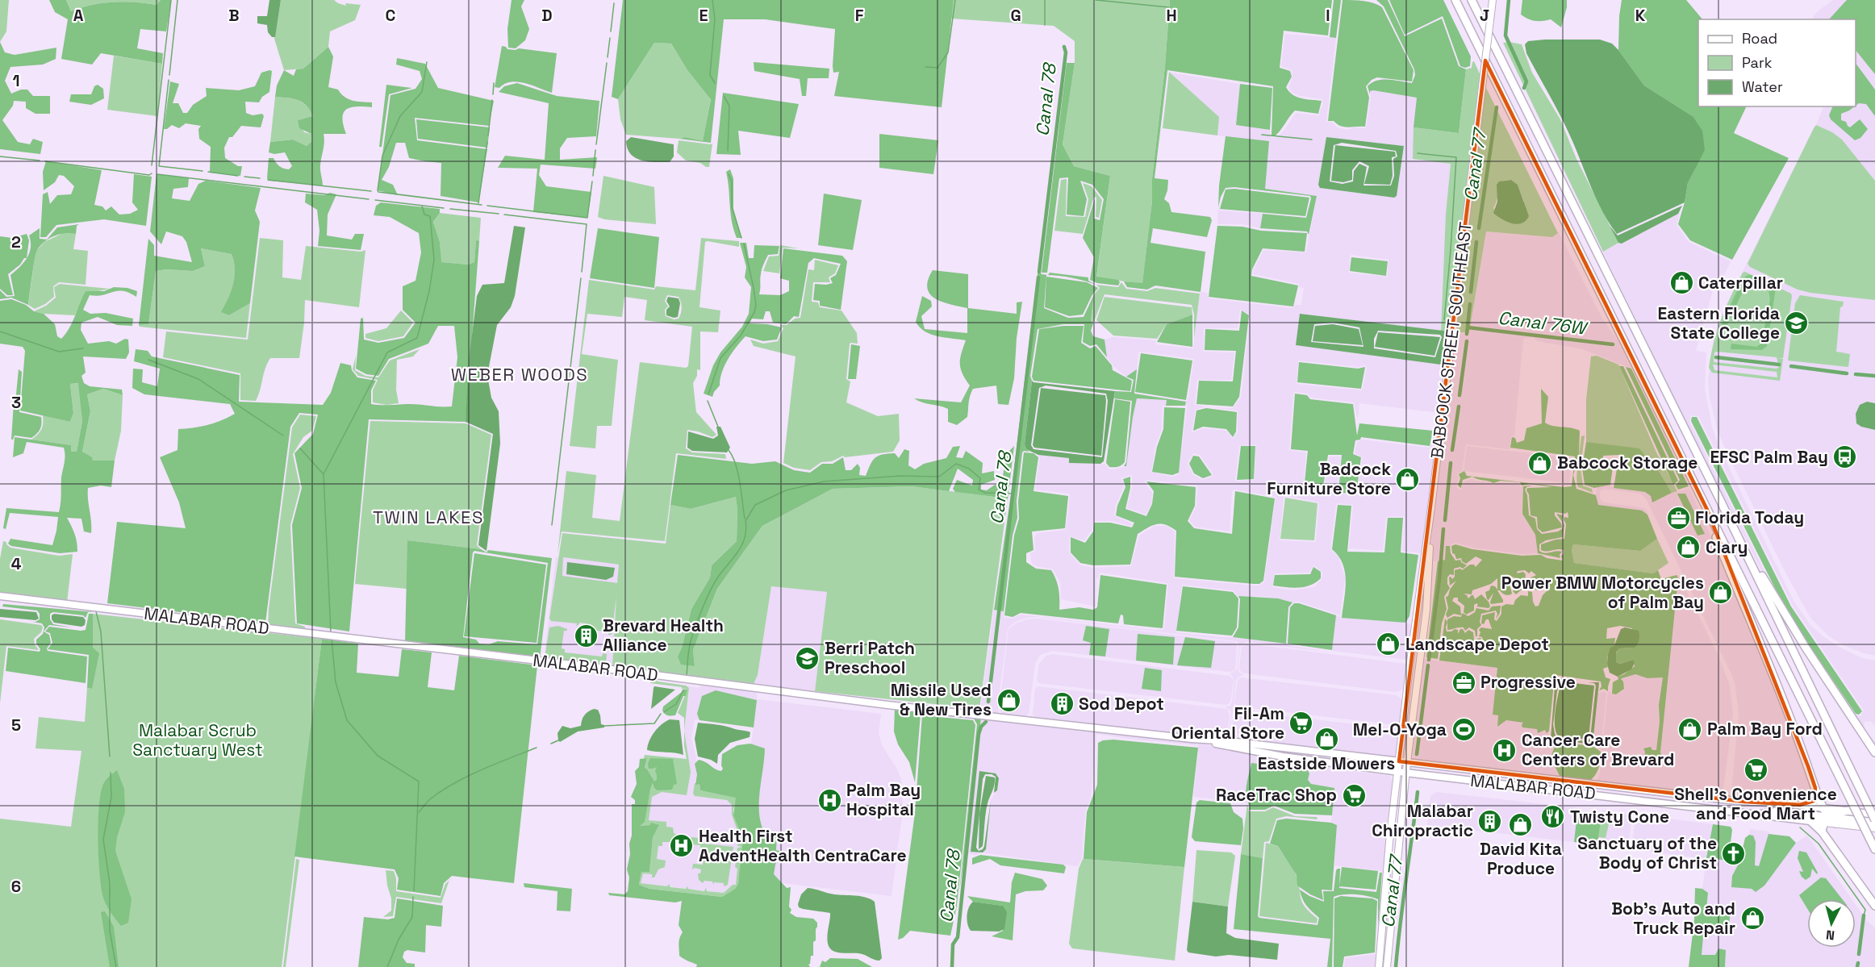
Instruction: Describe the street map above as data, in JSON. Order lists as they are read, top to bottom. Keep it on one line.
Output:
{"streets":{"main road":["BABCOCK STREET SOUTHEAST","MALABAR ROAD"]},"crossings":[["BABCOCK STREET SOUTHEAST","MALABAR ROAD"]],"districts":["WEBER WOODS","TWIN LAKES"],"water":["Canal 78","Canal 77","Canal 76W"],"parks":["Malabar Scrub Sanctuary West"],"places":{"shop":["Caterpillar","Babcock Storage","Badcock Furniture Store","Clary","Power BMW Motorcycles of Palm Bay","Landscape Depot","Missile Used & New Tires","Palm Bay Ford","Eastside Mowers","David Kita Produce","Bob's Auto and Truck Repair"],"school or university":["Eastern Florida State College","Berri Patch Preschool"],"bus stop":["EFSC Palm Bay"],"office":["Florida Today","Progressive"],"building":["Brevard Health Alliance","Sod Depot","Malabar Chiropractic"],"supermarket":["Fil-Am Oriental Store","Shell's Convenience and Food Mart","RaceTrac Shop"],"sports":["Mel-O-Yoga"],"hospital":["Cancer Care Centers of Brevard","Palm Bay Hospital","Health First AdventHealth CentraCare"],"restaurant":["Twisty Cone"],"church":["Sanctuary of the Body of Christ"]},"legend":["Road","Park","Water"],"north":"bottom","grid":{"columns":["A","B","C","D","E","F","G","H","I","J","K"],"rows":["1","2","3","4","5","6"]}}
